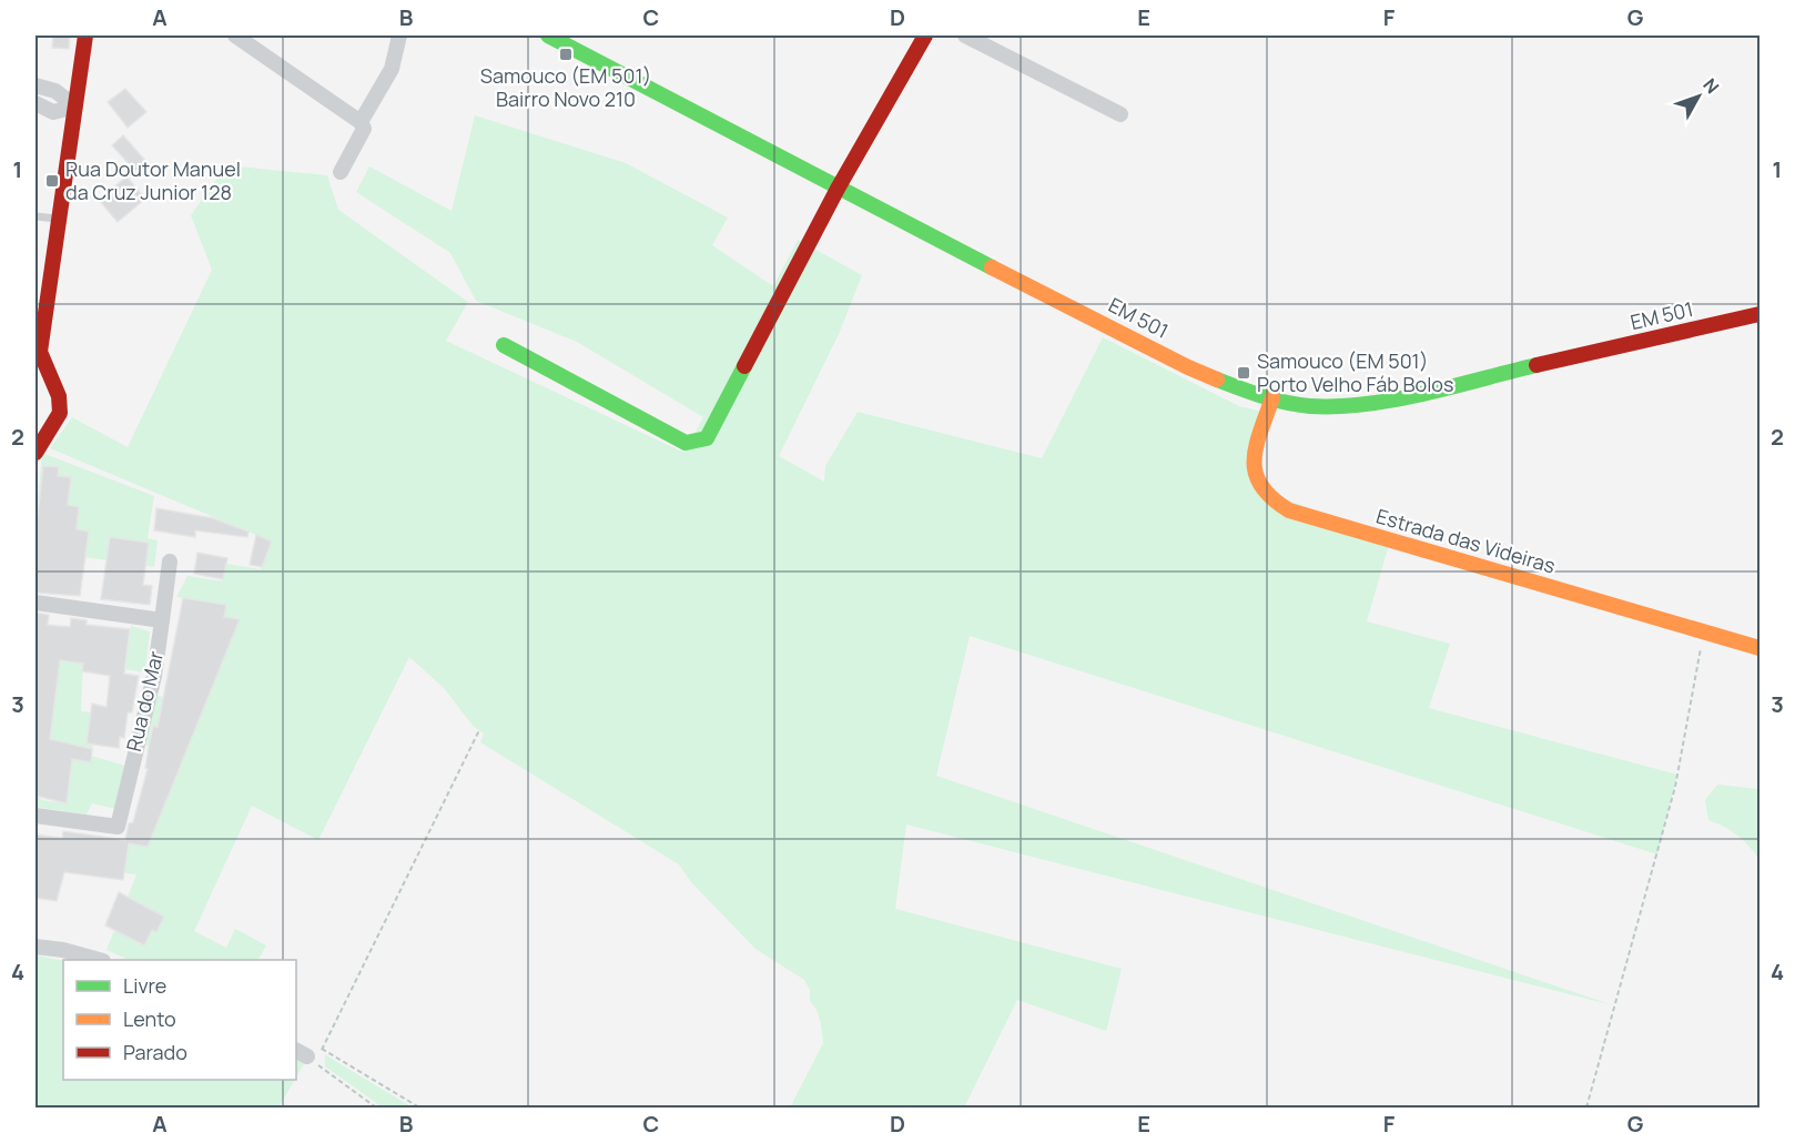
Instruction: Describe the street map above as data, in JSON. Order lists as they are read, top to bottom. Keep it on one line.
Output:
{"streets":{"main road":["EM 501","Estrada das Videiras"],"street":["Rua do Mar"]},"crossings":[["EM 501","Estrada das Videiras"]],"places":{"transit":["Samouco (EM 501) Bairro Novo 210","Rua Doutor Manuel da Cruz Junior 128","Samouco (EM 501) Porto Velho Fáb Bolos"]},"legend":["Livre","Lento","Parado"],"north":"top right","grid":{"columns":["A","B","C","D","E","F","G"],"rows":["1","2","3","4"]}}
